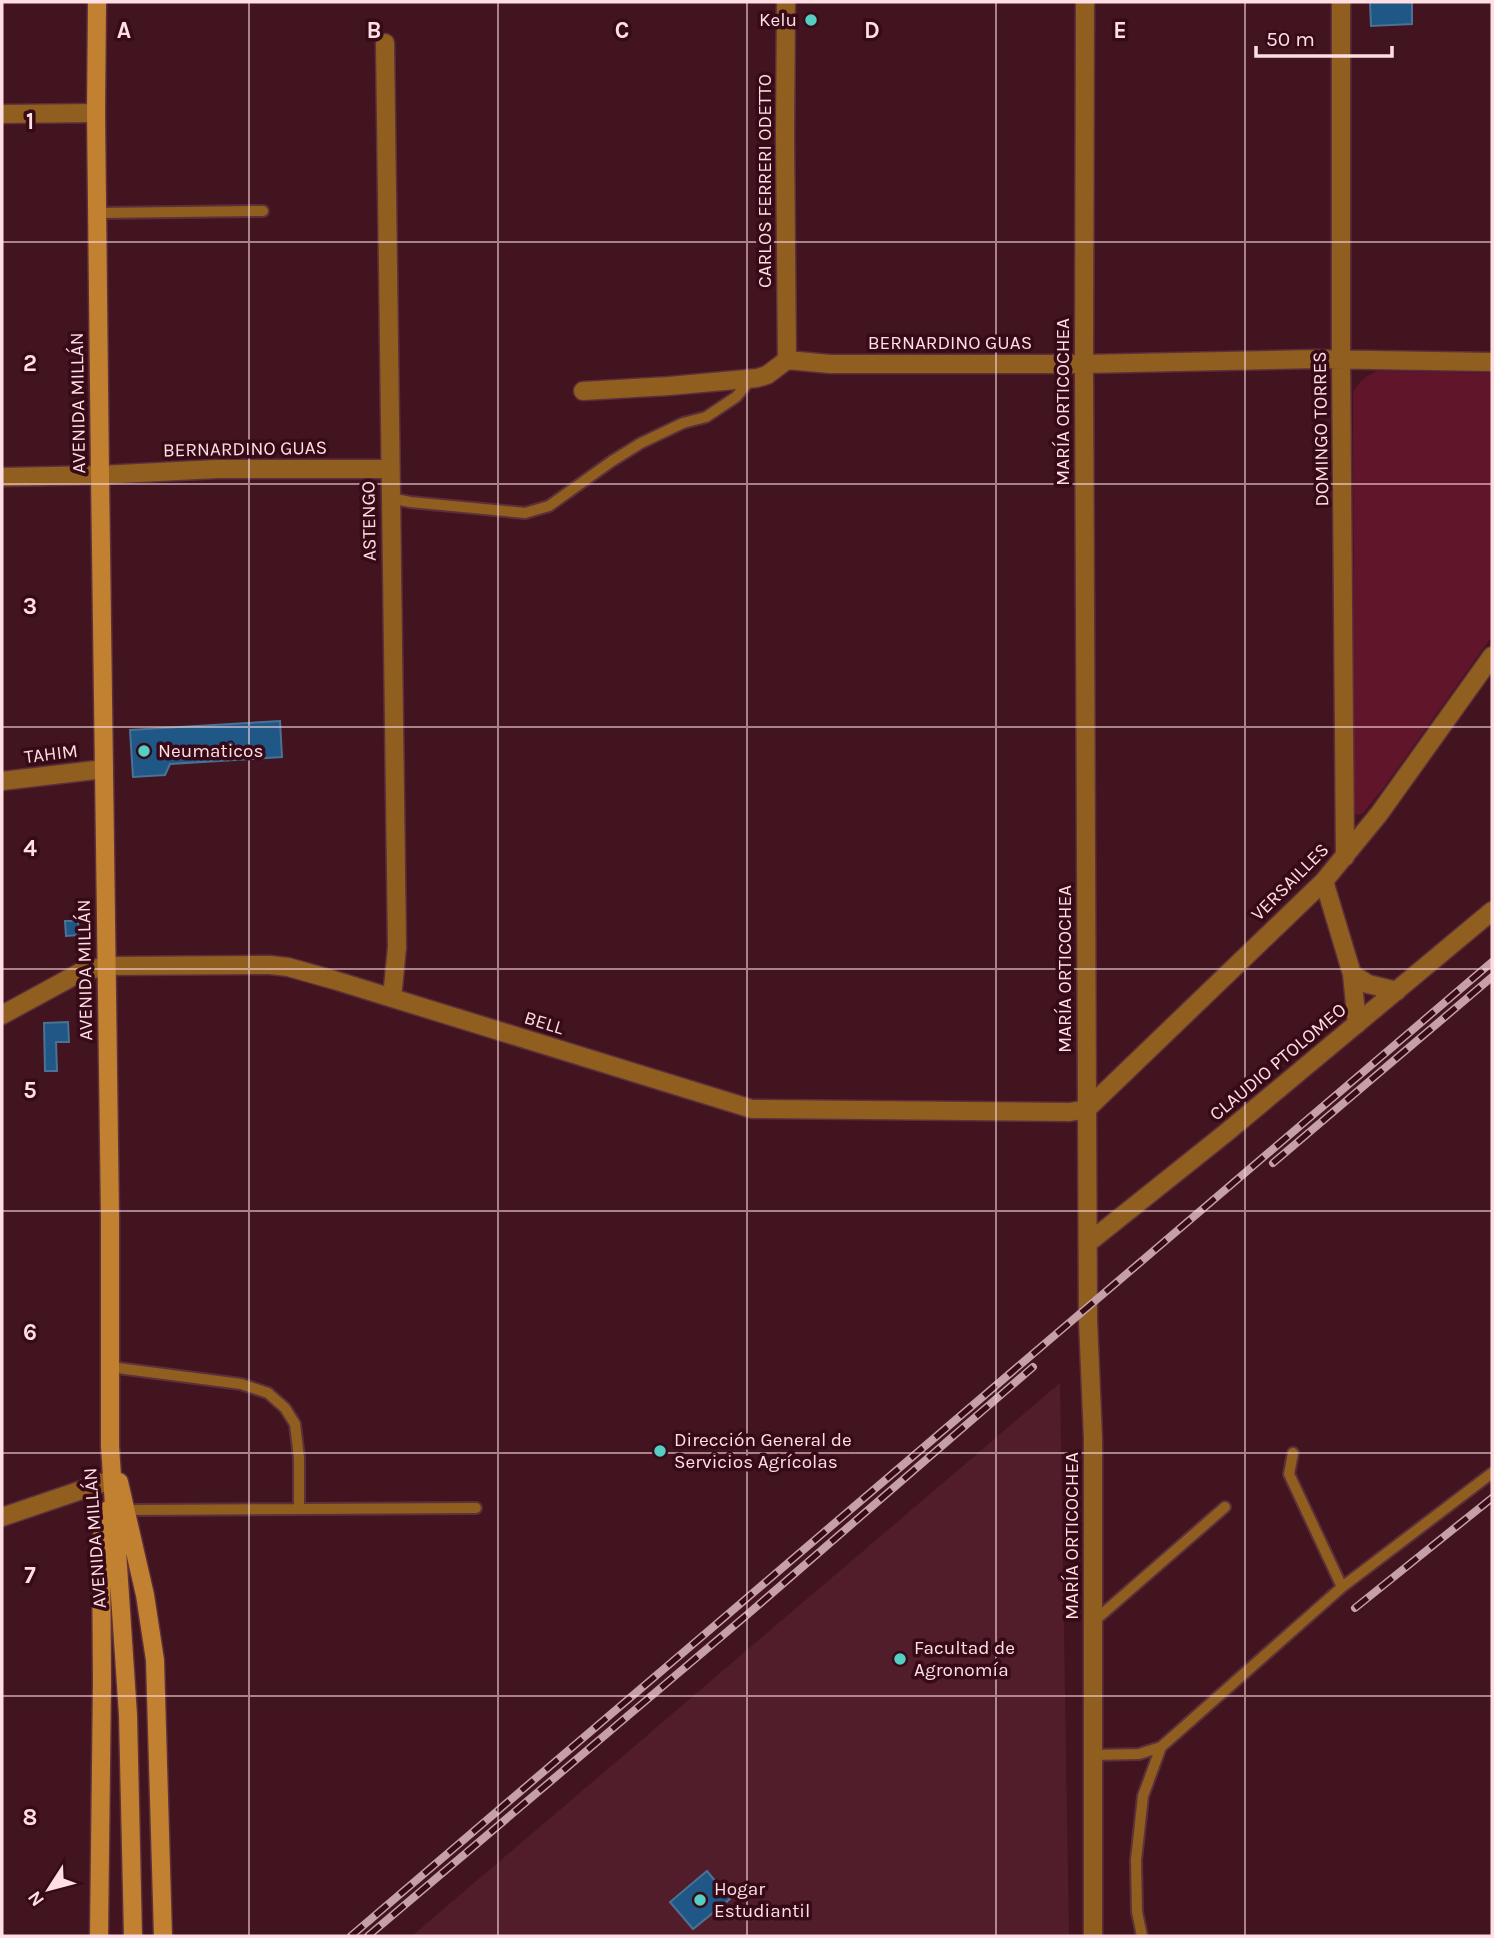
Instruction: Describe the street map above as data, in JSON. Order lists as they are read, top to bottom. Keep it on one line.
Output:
{"streets":{"main road":["AVENIDA MILLÁN"],"street":["CARLOS FERRERI ODETTO","BERNARDINO GUAS","MARÍA ORTICOCHEA","DOMINGO TORRES","ASTENGO","TAHIM","VERSAILLES","BELL","CLAUDIO PTOLOMEO"]},"crossings":[["CARLOS FERRERI ODETTO","BERNARDINO GUAS"],["BERNARDINO GUAS","MARÍA ORTICOCHEA"],["BERNARDINO GUAS","AVENIDA MILLÁN"],["BERNARDINO GUAS","DOMINGO TORRES"],["BERNARDINO GUAS","ASTENGO"],["MARÍA ORTICOCHEA","VERSAILLES"],["MARÍA ORTICOCHEA","BELL"],["MARÍA ORTICOCHEA","CLAUDIO PTOLOMEO"],["AVENIDA MILLÁN","TAHIM"],["AVENIDA MILLÁN","BELL"],["DOMINGO TORRES","VERSAILLES"],["ASTENGO","BELL"],["VERSAILLES","BELL"]],"places":["Kelu","Neumaticos","Dirección General de Servicios Agrícolas","Facultad de Agronomía","Hogar Estudiantil"],"scale_bar":"50 m","north":"bottom left","grid":{"columns":["A","B","C","D","E"],"rows":["1","2","3","4","5","6","7","8"]}}
